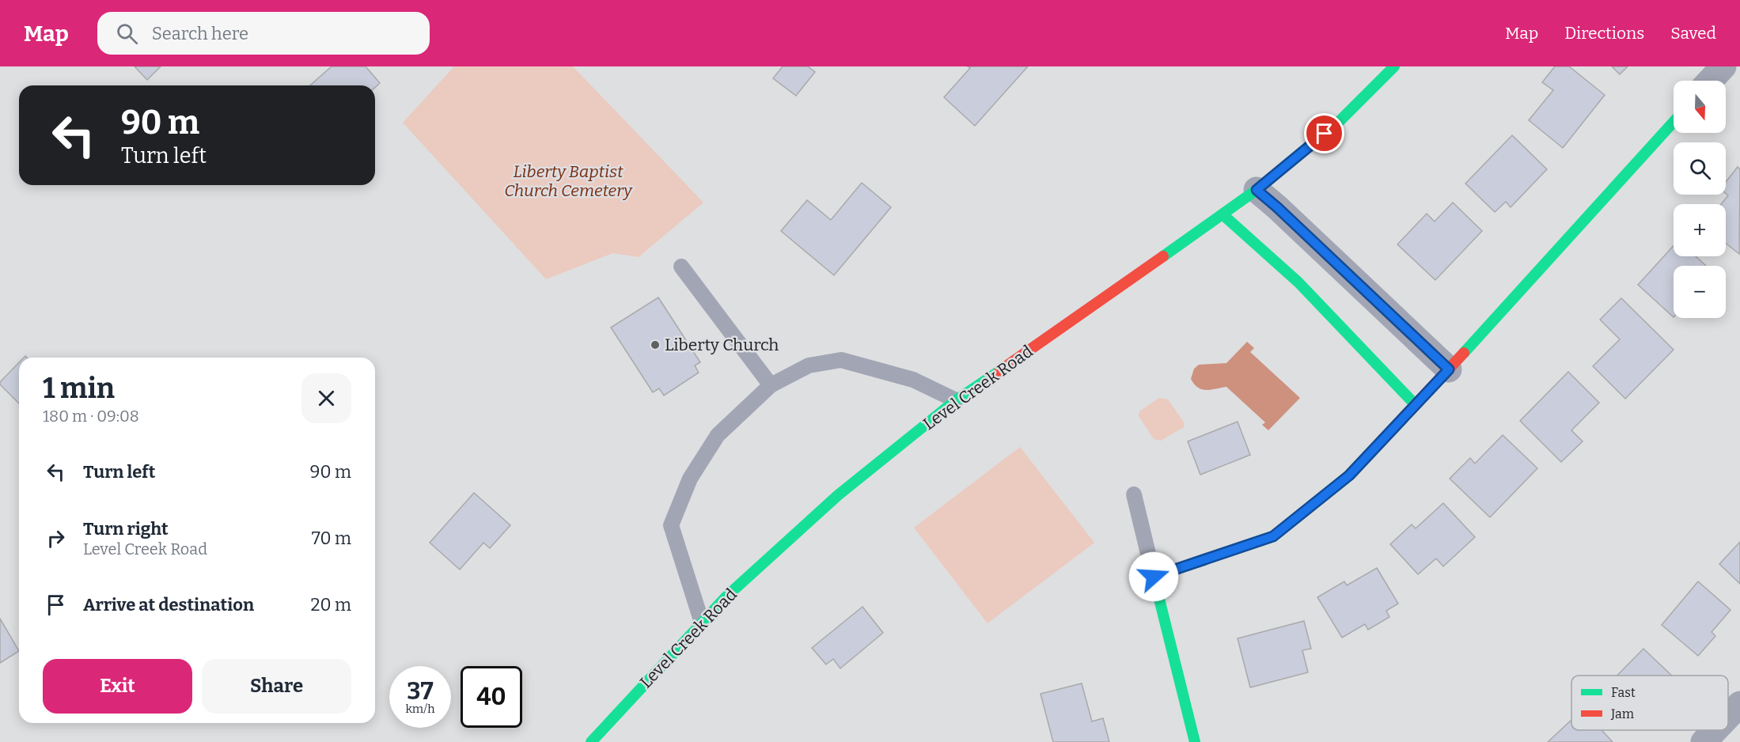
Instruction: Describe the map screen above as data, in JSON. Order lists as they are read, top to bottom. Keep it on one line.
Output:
{"streets":{"street":["Level Creek Road"]},"parks":["Liberty Baptist Church Cemetery"],"places":["Liberty Church"],"legend":["Fast","Jam"],"north":"bottom","page":{"header":"Map","search":"Search here","nav":["Map","Directions","Saved"],"map_buttons":["+","−"],"turn":["90 m","Turn left"],"heading":["1 min","180 m · 09:08"],"list":[{"name":"Turn left","value":"90 m"},{"name":"Turn right","note":"Level Creek Road","value":"70 m"},{"name":"Arrive at destination","value":"20 m"}],"buttons":["Exit","Share"],"speed":"37 km/h","limit":"40"}}
